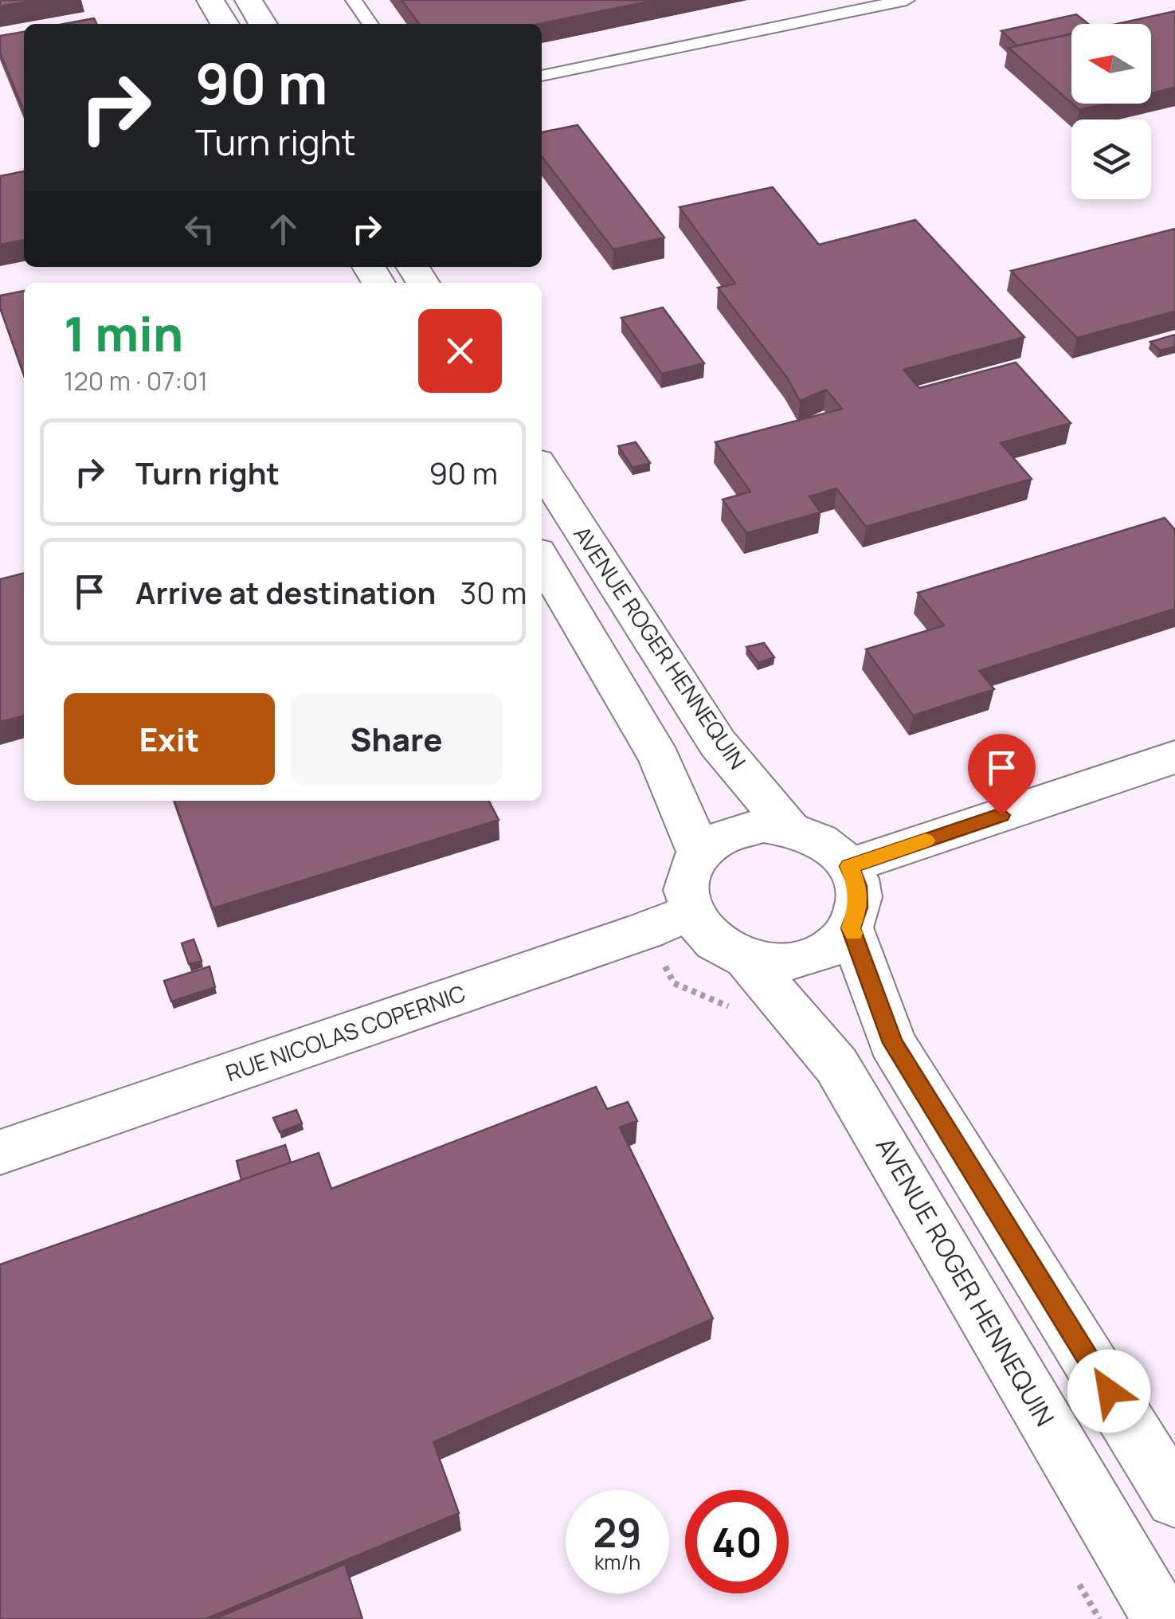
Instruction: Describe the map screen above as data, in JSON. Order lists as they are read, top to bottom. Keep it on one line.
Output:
{"streets":{"street":["AVENUE ROGER HENNEQUIN","RUE NICOLAS COPERNIC"]},"crossings":[["AVENUE ROGER HENNEQUIN","RUE NICOLAS COPERNIC"]],"north":"left","page":{"turn":["90 m","Turn right"],"heading":["1 min","120 m · 07:01"],"list":[{"name":"Turn right","value":"90 m"},{"name":"Arrive at destination","value":"30 m"}],"buttons":["Exit","Share"],"speed":"29 km/h","limit":"40"}}
